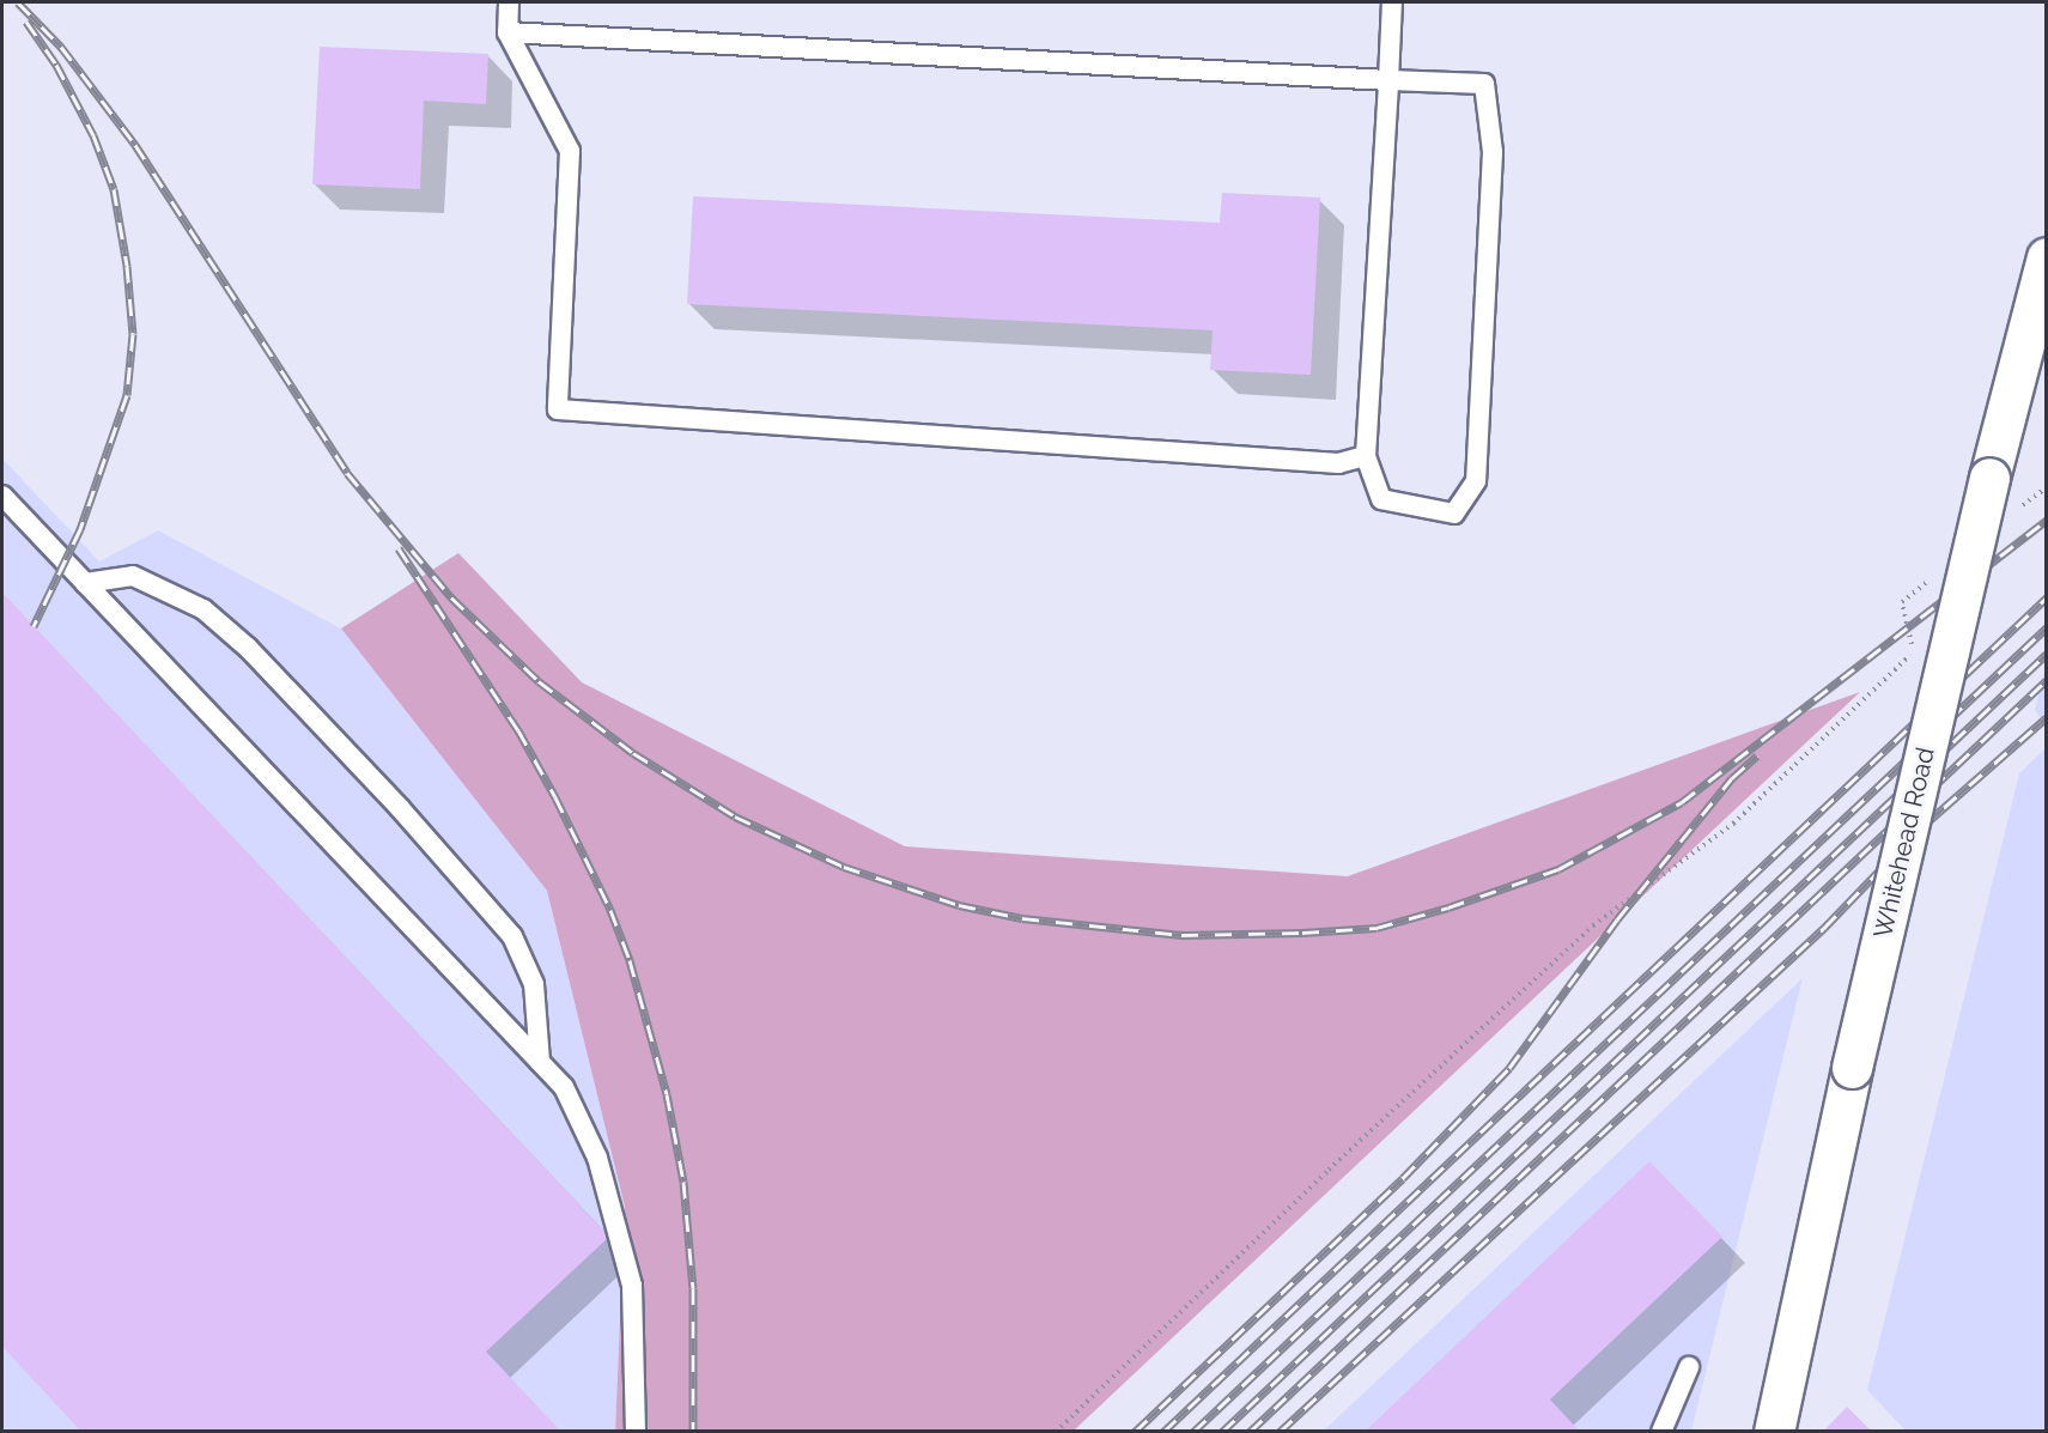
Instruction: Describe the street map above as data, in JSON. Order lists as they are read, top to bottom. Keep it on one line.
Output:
{"streets":{"street":["Whitehead Road"]}}
